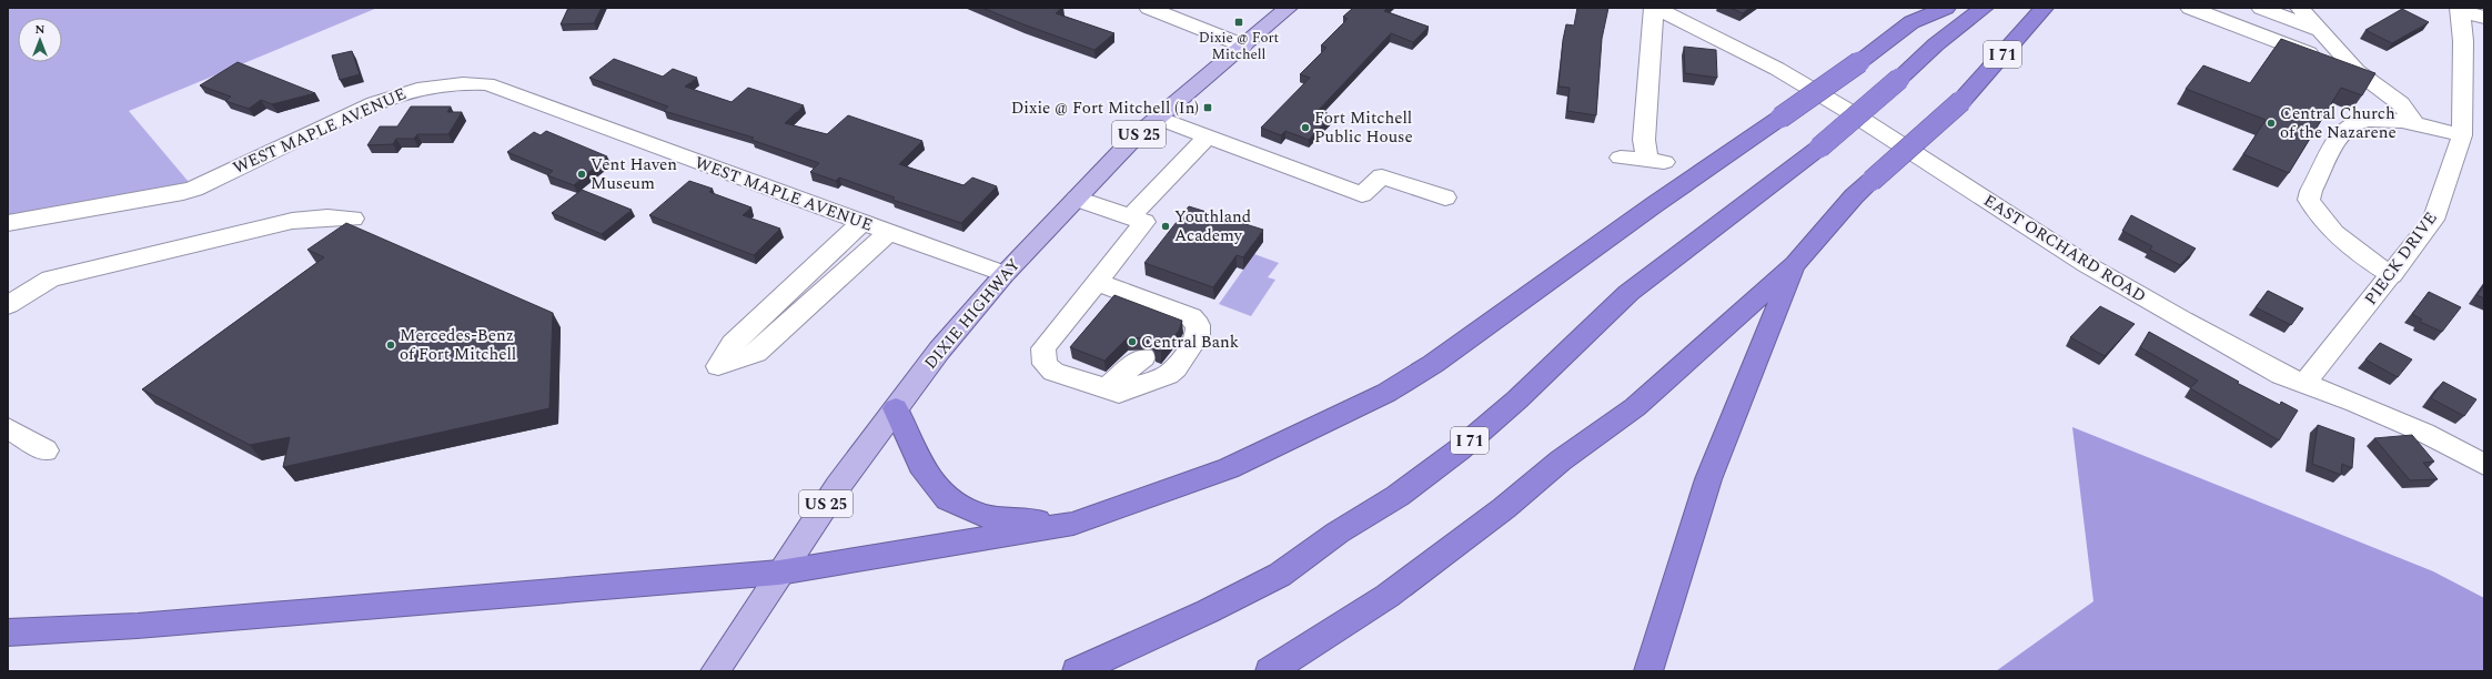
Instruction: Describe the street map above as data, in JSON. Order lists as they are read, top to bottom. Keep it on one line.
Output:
{"streets":{"highway":["I 71"],"main road":["US 25","DIXIE HIGHWAY"],"street":["WEST MAPLE AVENUE","EAST ORCHARD ROAD","PIECK DRIVE"]},"crossings":[["WEST MAPLE AVENUE","DIXIE HIGHWAY"],["EAST ORCHARD ROAD","PIECK DRIVE"]],"places":{"transit":["Dixie @ Fort Mitchell","Dixie @ Fort Mitchell (In)"],"other":["Central Church of the Nazarene","Fort Mitchell Public House","Vent Haven Museum","Youthland Academy","Central Bank","Mercedes-Benz of Fort Mitchell"]},"north":"top"}
